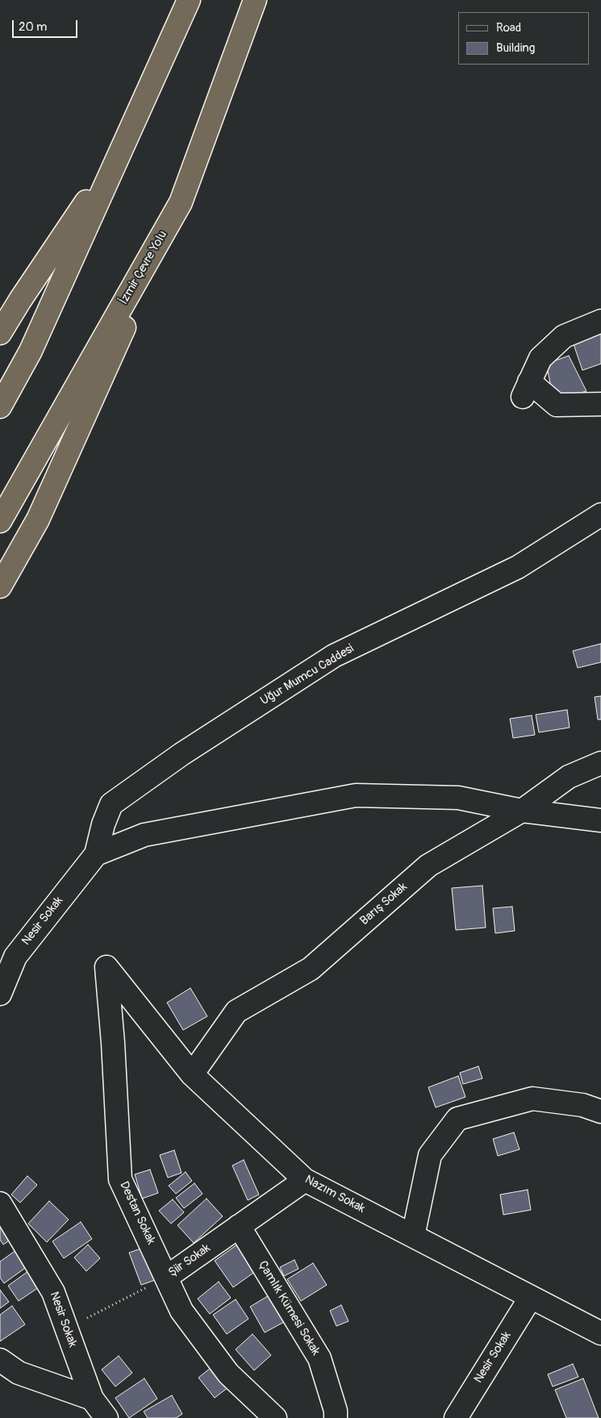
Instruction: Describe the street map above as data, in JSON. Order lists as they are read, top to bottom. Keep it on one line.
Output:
{"streets":{"highway":["İzmir Çevre Yolu"],"street":["Uğur Mumcu Caddesi","Barış Sokak","Nesir Sokak","Nazım Sokak","Destan Sokak","Şiir Sokak","Çamlık Kümesi Sokak"]},"crossings":[["Uğur Mumcu Caddesi","Nesir Sokak"],["Barış Sokak","Nazım Sokak"],["Nesir Sokak","Nazım Sokak"],["Nesir Sokak","Şiir Sokak"],["Nazım Sokak","Destan Sokak"],["Nazım Sokak","Şiir Sokak"],["Destan Sokak","Şiir Sokak"],["Şiir Sokak","Çamlık Kümesi Sokak"]],"legend":["Road","Building"],"scale_bar":"20 m"}
